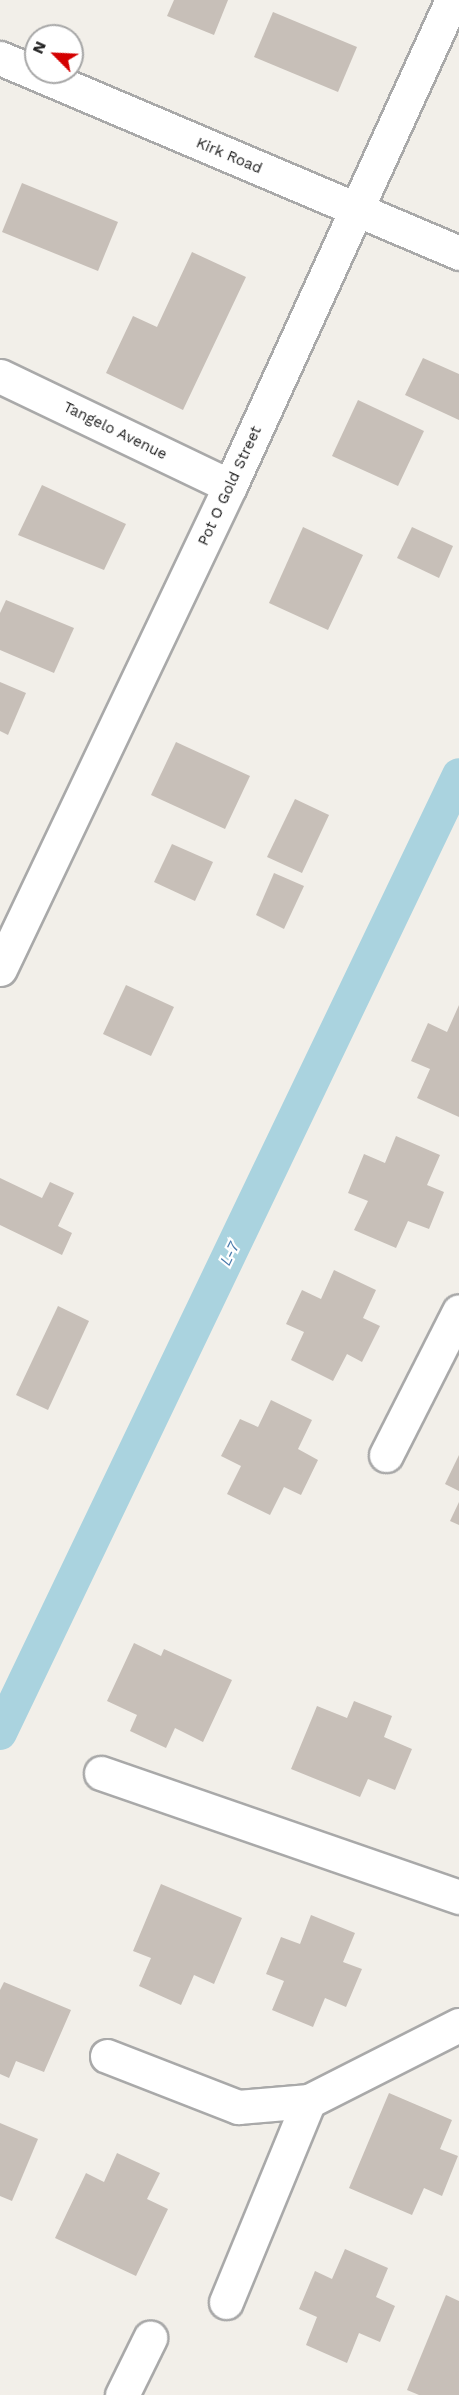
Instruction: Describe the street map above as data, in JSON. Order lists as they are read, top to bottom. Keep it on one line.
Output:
{"streets":{"street":["Kirk Road","Tangelo Avenue","Pot O Gold Street"]},"crossings":[["Kirk Road","Pot O Gold Street"],["Tangelo Avenue","Pot O Gold Street"]],"water":["L-7"],"north":"top left"}
